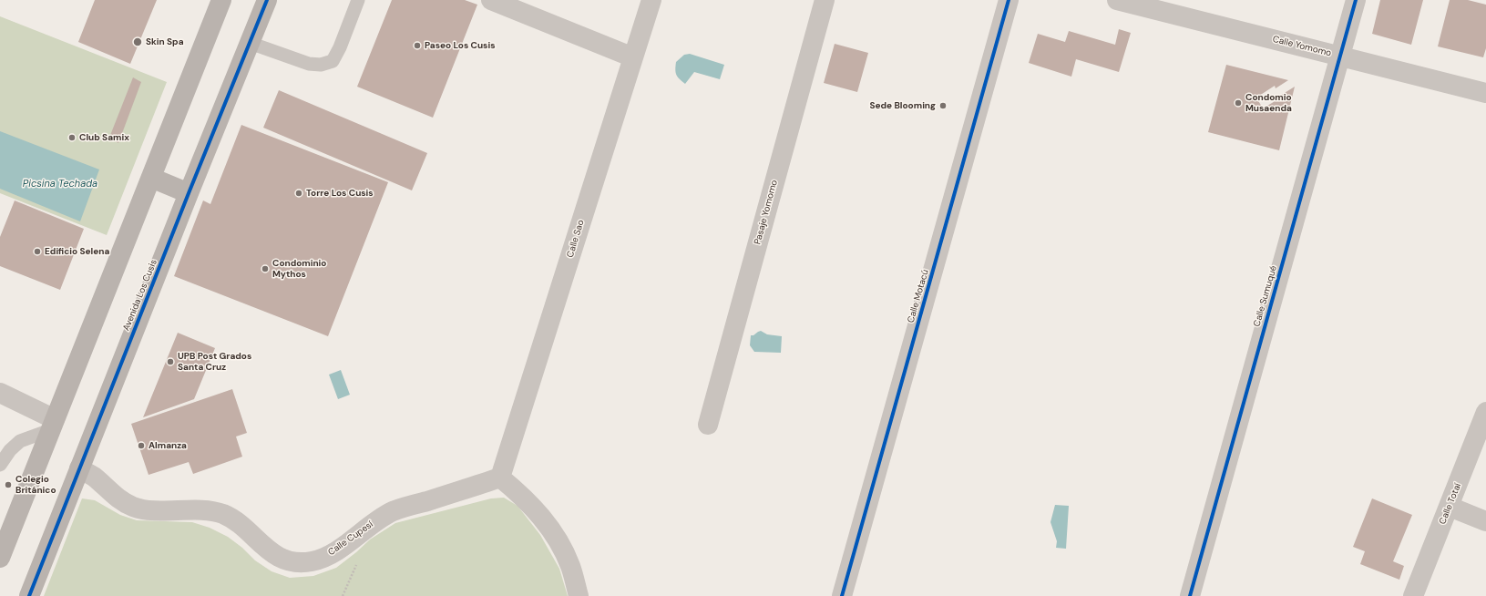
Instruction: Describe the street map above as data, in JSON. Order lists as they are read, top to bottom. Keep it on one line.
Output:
{"streets":{"street":["Calle Yomomo","Pasaje Yomomo","Calle Sao","Avenida Los Cusis","Calle Motacú","Calle Sumuqué","Calle Totaí","Calle Cupesí"]},"crossings":[["Calle Yomomo","Calle Sumuqué"],["Calle Sao","Calle Cupesí"],["Avenida Los Cusis","Calle Cupesí"]],"water":["Picsina Techada"],"places":["Skin Spa","Paseo Los Cusis","Condomio Musaenda","Sede Blooming","Club Samix","Torre Los Cusis","Edificio Selena","Condominio Mythos","UPB Post Grados Santa Cruz","Almanza","Colegio Británico"]}
